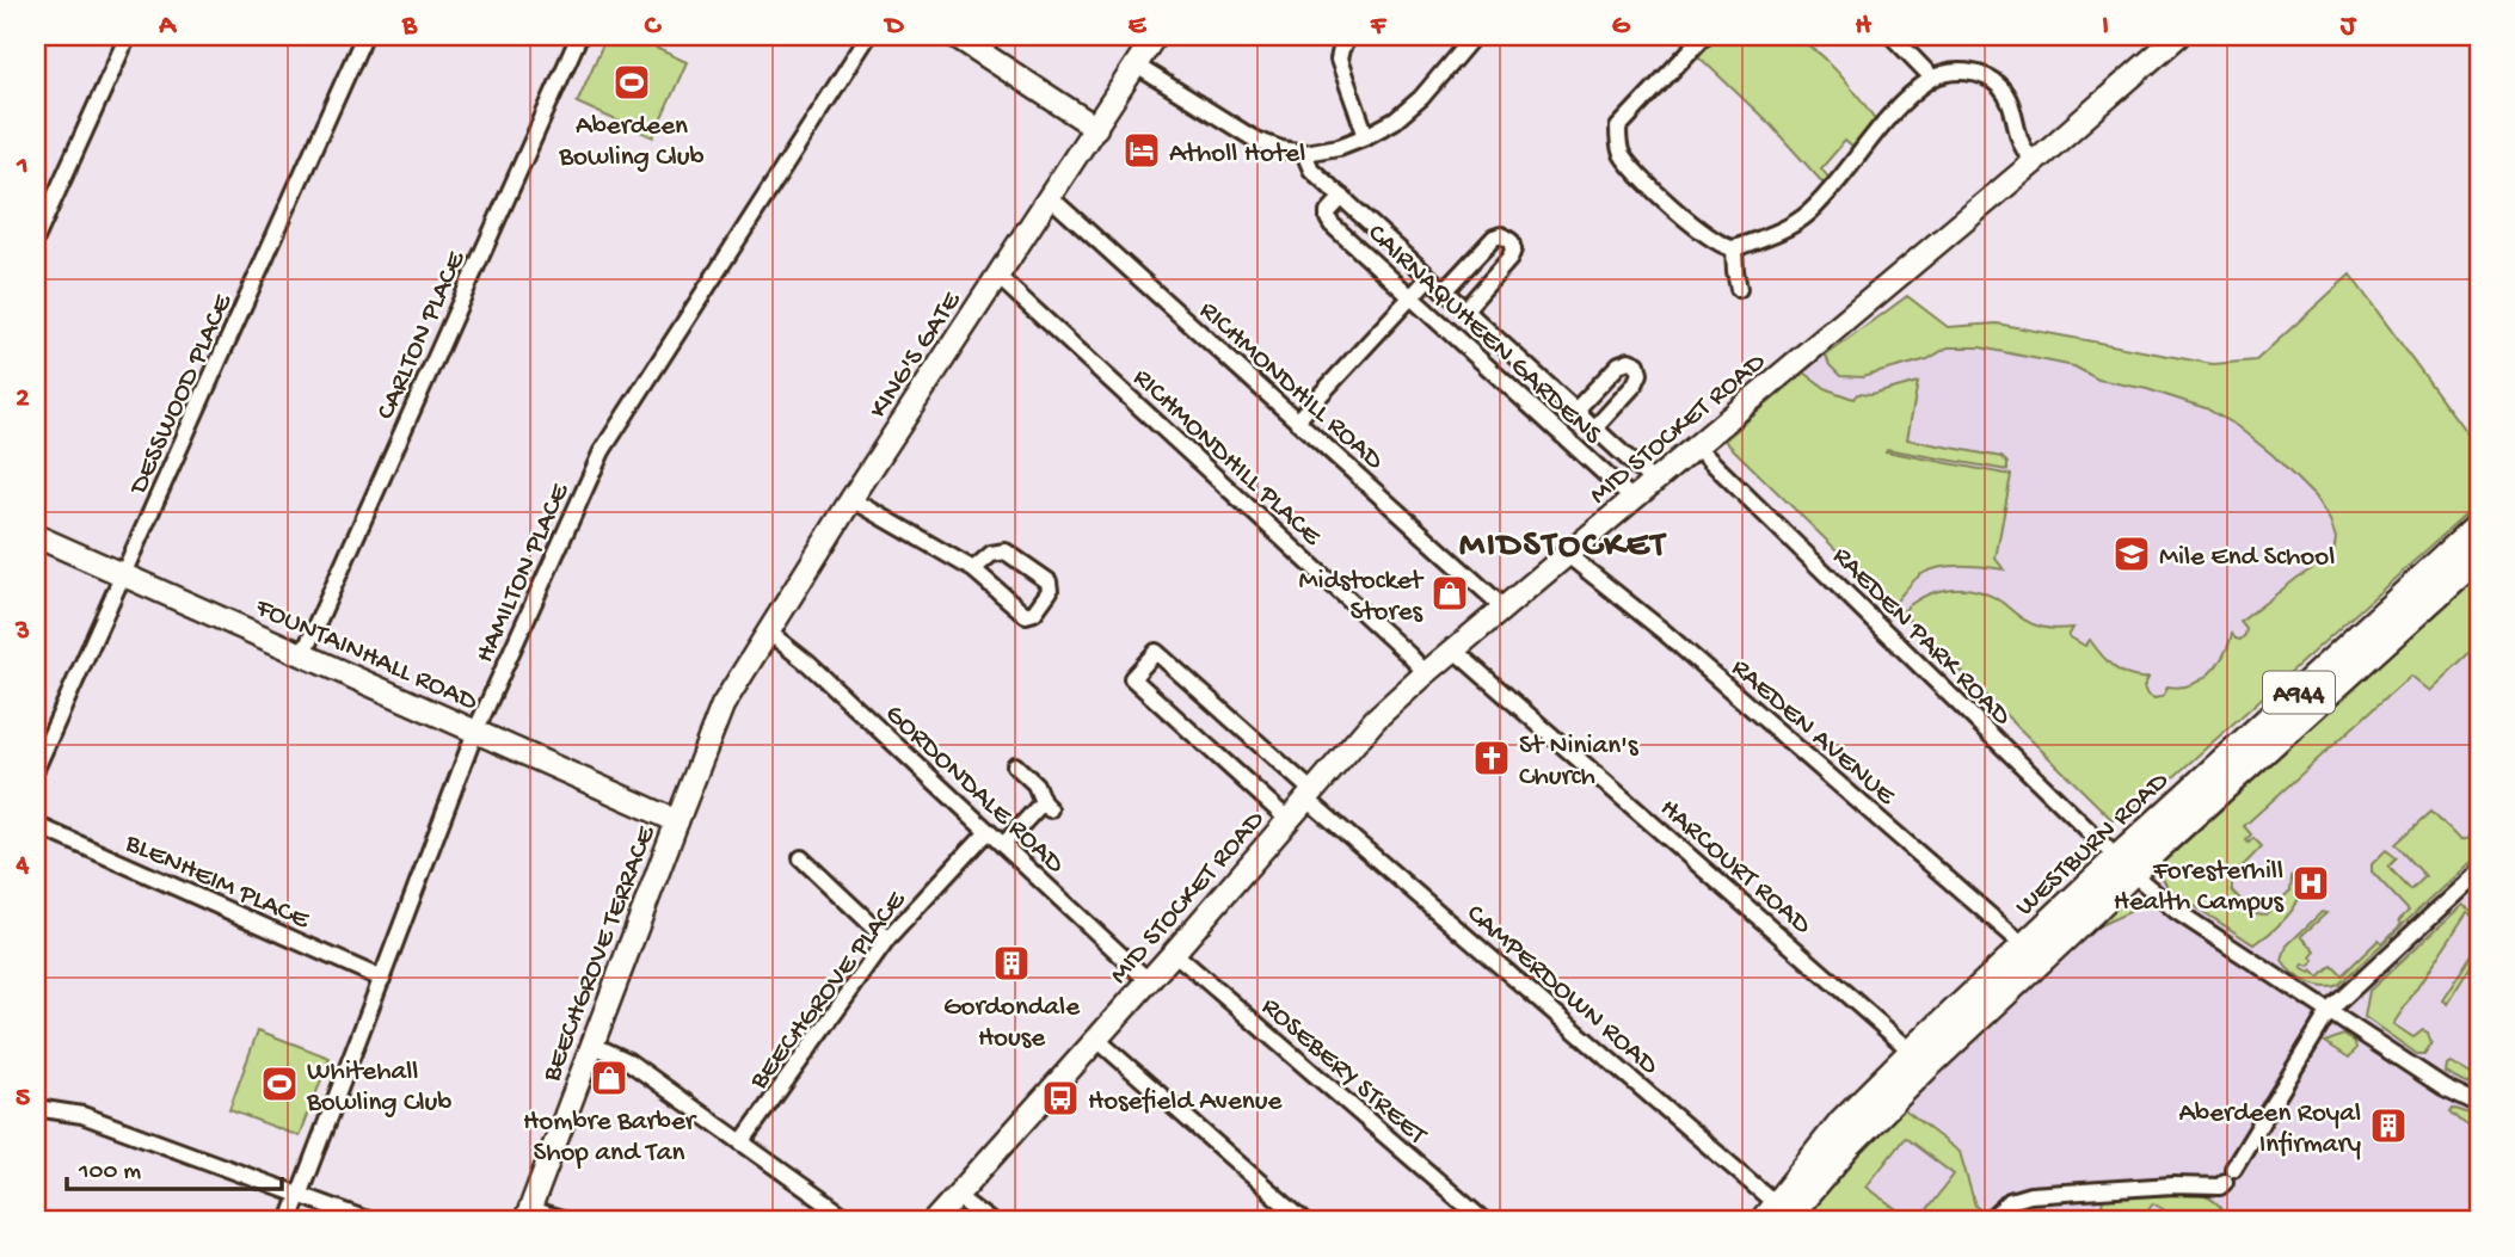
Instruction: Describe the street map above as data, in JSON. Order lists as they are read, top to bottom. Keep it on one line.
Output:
{"streets":{"main road":["A944","WESTBURN ROAD"],"street":["CAIRNAQUHEEN GARDENS","CARLTON PLACE","KING'S GATE","RICHMONDHILL ROAD","DESSWOOD PLACE","MID STOCKET ROAD","RICHMONDHILL PLACE","HAMILTON PLACE","RAEDEN PARK ROAD","FOUNTAINHALL ROAD","RAEDEN AVENUE","GORDONDALE ROAD","HARCOURT ROAD","BLENHEIM PLACE","BEECHGROVE TERRACE","CAMPERDOWN ROAD","BEECHGROVE PLACE","ROSEBERY STREET"]},"crossings":[["CAIRNAQUHEEN GARDENS","MID STOCKET ROAD"],["CARLTON PLACE","FOUNTAINHALL ROAD"],["KING'S GATE","RICHMONDHILL ROAD"],["KING'S GATE","RICHMONDHILL PLACE"],["KING'S GATE","GORDONDALE ROAD"],["KING'S GATE","BEECHGROVE TERRACE"],["RICHMONDHILL ROAD","MID STOCKET ROAD"],["DESSWOOD PLACE","FOUNTAINHALL ROAD"],["MID STOCKET ROAD","RICHMONDHILL PLACE"],["MID STOCKET ROAD","RAEDEN PARK ROAD"],["MID STOCKET ROAD","RAEDEN AVENUE"],["MID STOCKET ROAD","GORDONDALE ROAD"],["MID STOCKET ROAD","HARCOURT ROAD"],["MID STOCKET ROAD","CAMPERDOWN ROAD"],["MID STOCKET ROAD","ROSEBERY STREET"],["HAMILTON PLACE","FOUNTAINHALL ROAD"],["HAMILTON PLACE","BLENHEIM PLACE"],["RAEDEN PARK ROAD","WESTBURN ROAD"],["FOUNTAINHALL ROAD","BEECHGROVE TERRACE"],["RAEDEN AVENUE","WESTBURN ROAD"],["GORDONDALE ROAD","BEECHGROVE PLACE"],["WESTBURN ROAD","HARCOURT ROAD"],["WESTBURN ROAD","CAMPERDOWN ROAD"]],"districts":["MIDSTOCKET"],"places":{"sports":["Aberdeen Bowling Club","Whitehall Bowling Club"],"hotel":["Atholl Hotel"],"school or university":["Mile End School"],"shop":["Midstocket Stores","Hombre Barber Shop and Tan"],"church":["St Ninian's Church"],"hospital":["Foresterhill Health Campus"],"building":["Gordondale House","Aberdeen Royal Infirmary"],"bus stop":["Hosefield Avenue"]},"scale_bar":"100 m","grid":{"columns":["A","B","C","D","E","F","G","H","I","J"],"rows":["1","2","3","4","5"]}}
